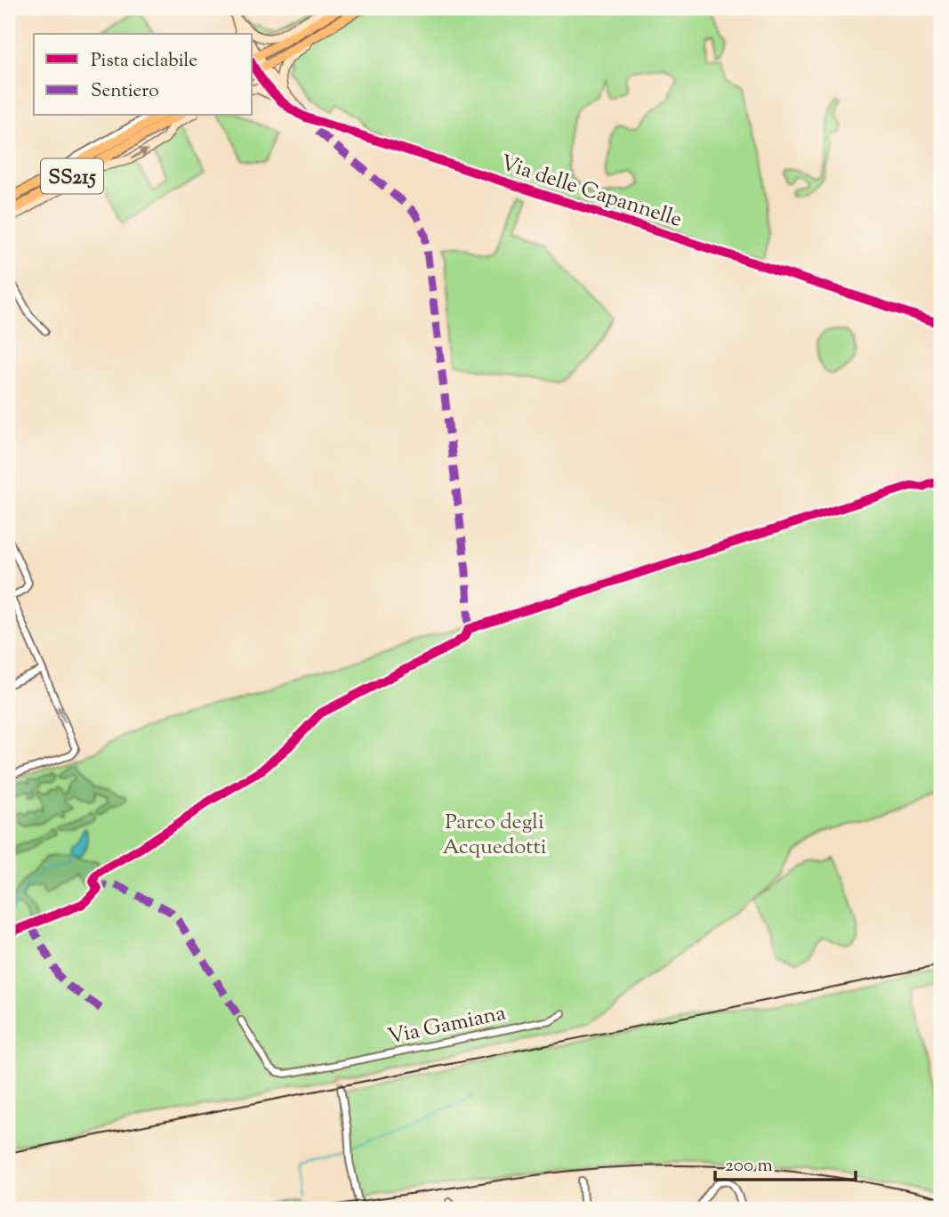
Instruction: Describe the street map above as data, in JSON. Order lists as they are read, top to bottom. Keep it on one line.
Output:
{"streets":{"main road":["SS215"],"street":["Via delle Capannelle","Via Gamiana"]},"parks":["Parco degli Acquedotti"],"legend":["Pista ciclabile","Sentiero"],"scale_bar":"200 m"}
